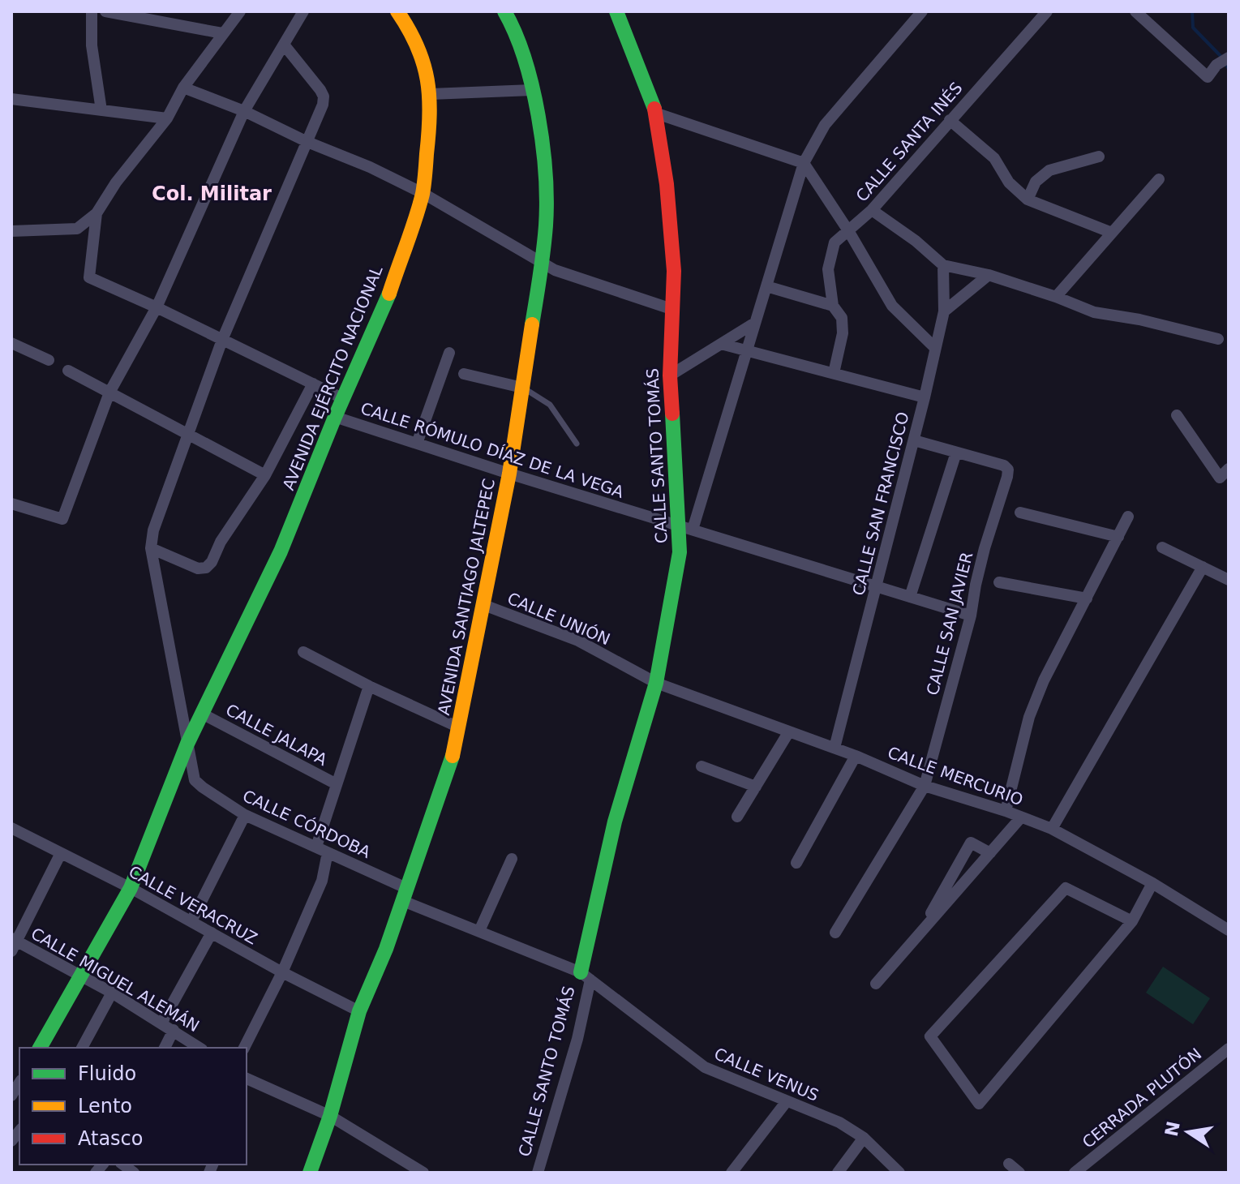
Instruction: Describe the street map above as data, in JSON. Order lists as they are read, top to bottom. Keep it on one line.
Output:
{"streets":{"street":["CALLE SANTA INÉS","AVENIDA EJÉRCITO NACIONAL","CALLE RÓMULO DÍAZ DE LA VEGA","CALLE SANTO TOMÁS","CALLE SAN FRANCISCO","AVENIDA SANTIAGO JALTEPEC","CALLE UNIÓN","CALLE SAN JAVIER","CALLE JALAPA","CALLE MERCURIO","CALLE CÓRDOBA","CALLE VERACRUZ","CALLE MIGUEL ALEMÁN","CALLE VENUS","CERRADA PLUTÓN"]},"crossings":[["AVENIDA EJÉRCITO NACIONAL","CALLE RÓMULO DÍAZ DE LA VEGA"],["AVENIDA EJÉRCITO NACIONAL","CALLE JALAPA"],["AVENIDA EJÉRCITO NACIONAL","CALLE CÓRDOBA"],["AVENIDA EJÉRCITO NACIONAL","CALLE VERACRUZ"],["AVENIDA EJÉRCITO NACIONAL","CALLE MIGUEL ALEMÁN"],["CALLE RÓMULO DÍAZ DE LA VEGA","CALLE SANTO TOMÁS"],["CALLE RÓMULO DÍAZ DE LA VEGA","CALLE SAN FRANCISCO"],["CALLE RÓMULO DÍAZ DE LA VEGA","AVENIDA SANTIAGO JALTEPEC"],["CALLE RÓMULO DÍAZ DE LA VEGA","CALLE SAN JAVIER"],["CALLE SANTO TOMÁS","CALLE UNIÓN"],["CALLE SANTO TOMÁS","CALLE MERCURIO"],["CALLE SANTO TOMÁS","CALLE CÓRDOBA"],["CALLE SANTO TOMÁS","CALLE VENUS"],["CALLE SAN FRANCISCO","CALLE MERCURIO"],["AVENIDA SANTIAGO JALTEPEC","CALLE UNIÓN"],["AVENIDA SANTIAGO JALTEPEC","CALLE CÓRDOBA"],["AVENIDA SANTIAGO JALTEPEC","CALLE VERACRUZ"],["CALLE UNIÓN","CALLE MERCURIO"],["CALLE SAN JAVIER","CALLE MERCURIO"],["CALLE CÓRDOBA","CALLE VENUS"]],"districts":["Col. Militar"],"legend":["Fluido","Lento","Atasco"],"north":"left"}
